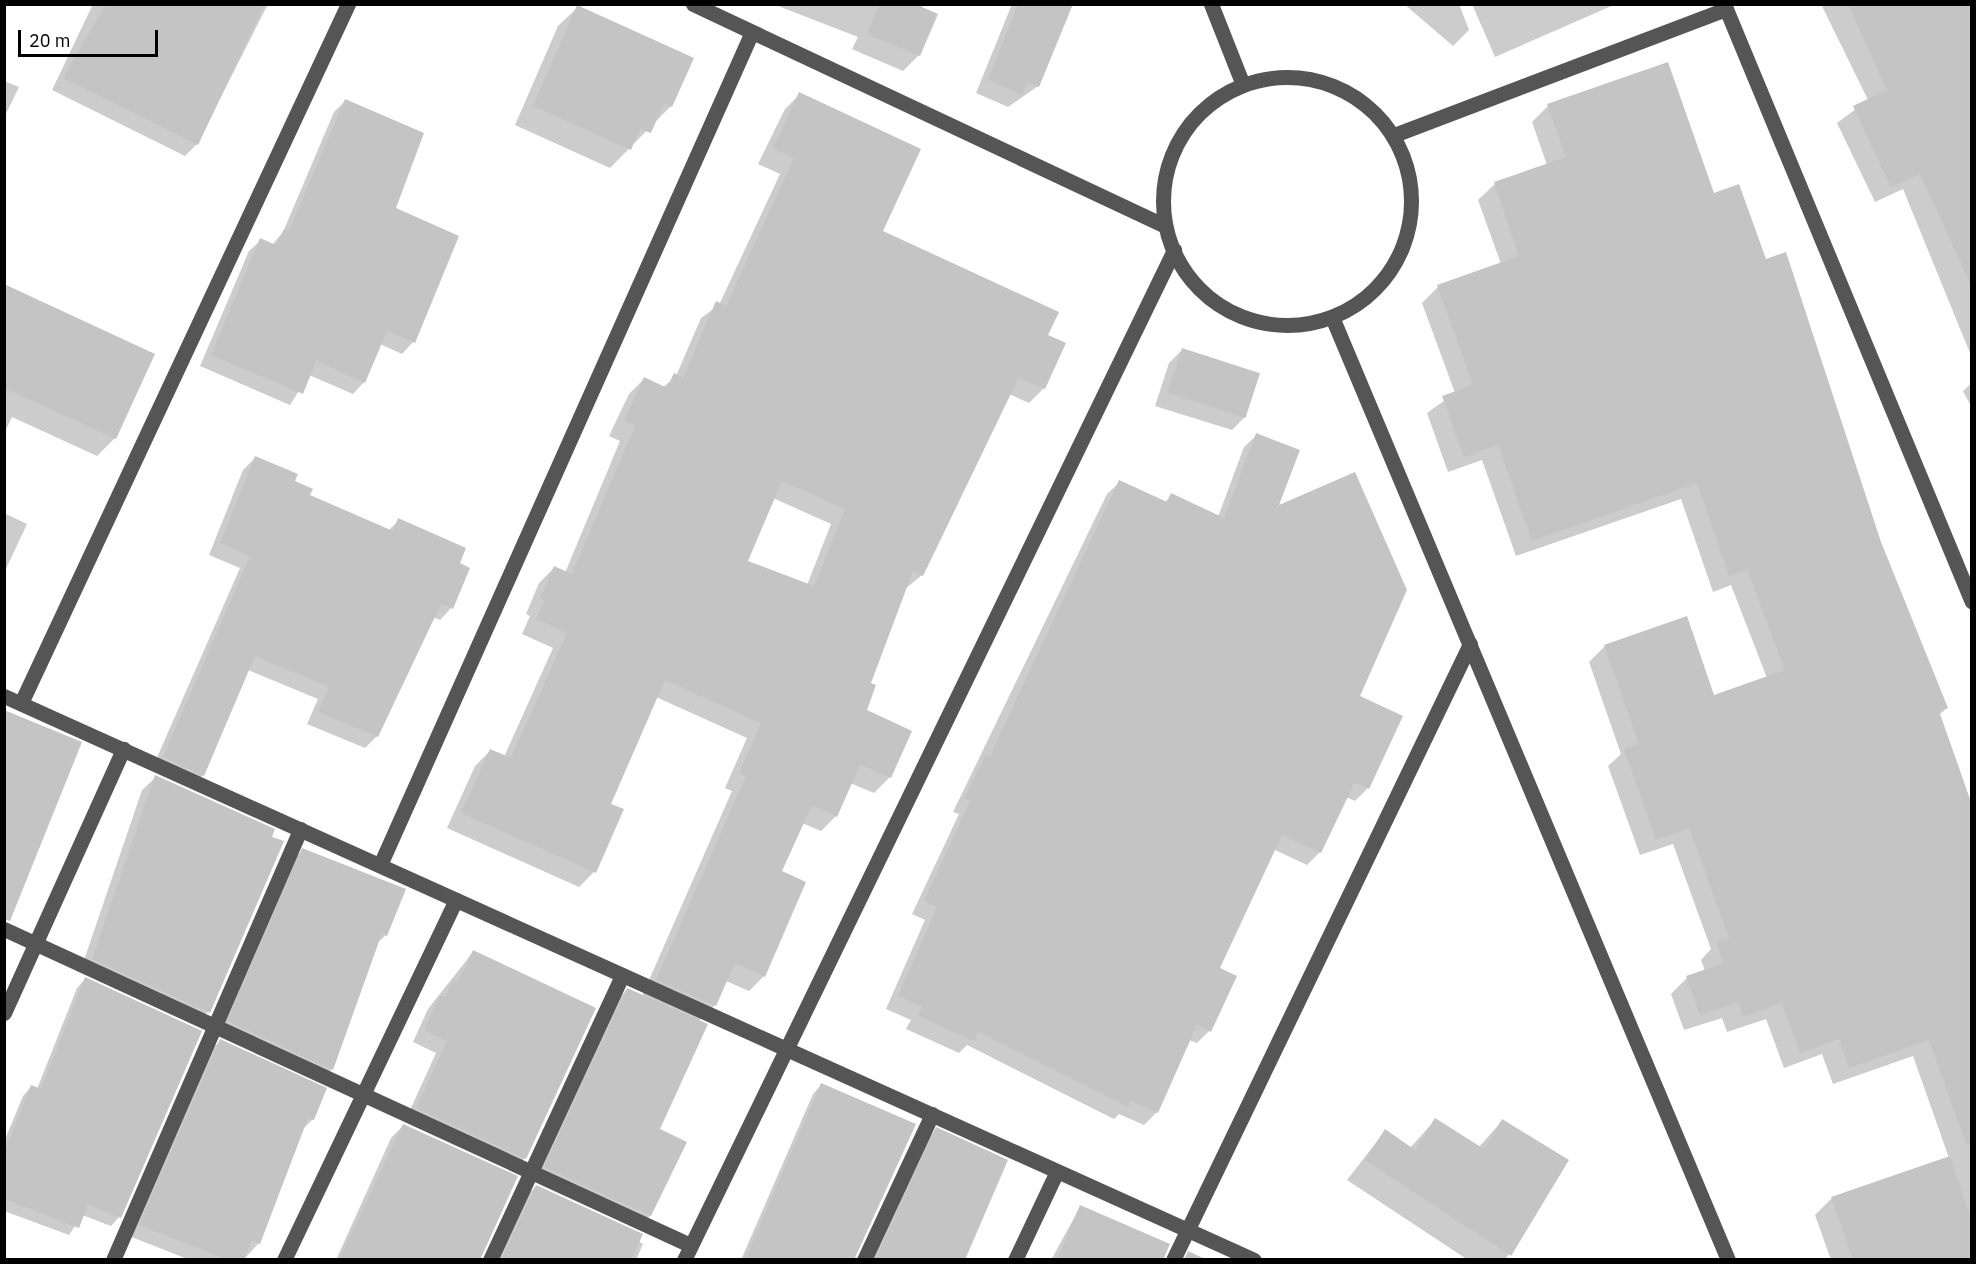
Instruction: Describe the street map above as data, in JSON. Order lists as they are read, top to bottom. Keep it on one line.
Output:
{"scale_bar":"20 m"}
